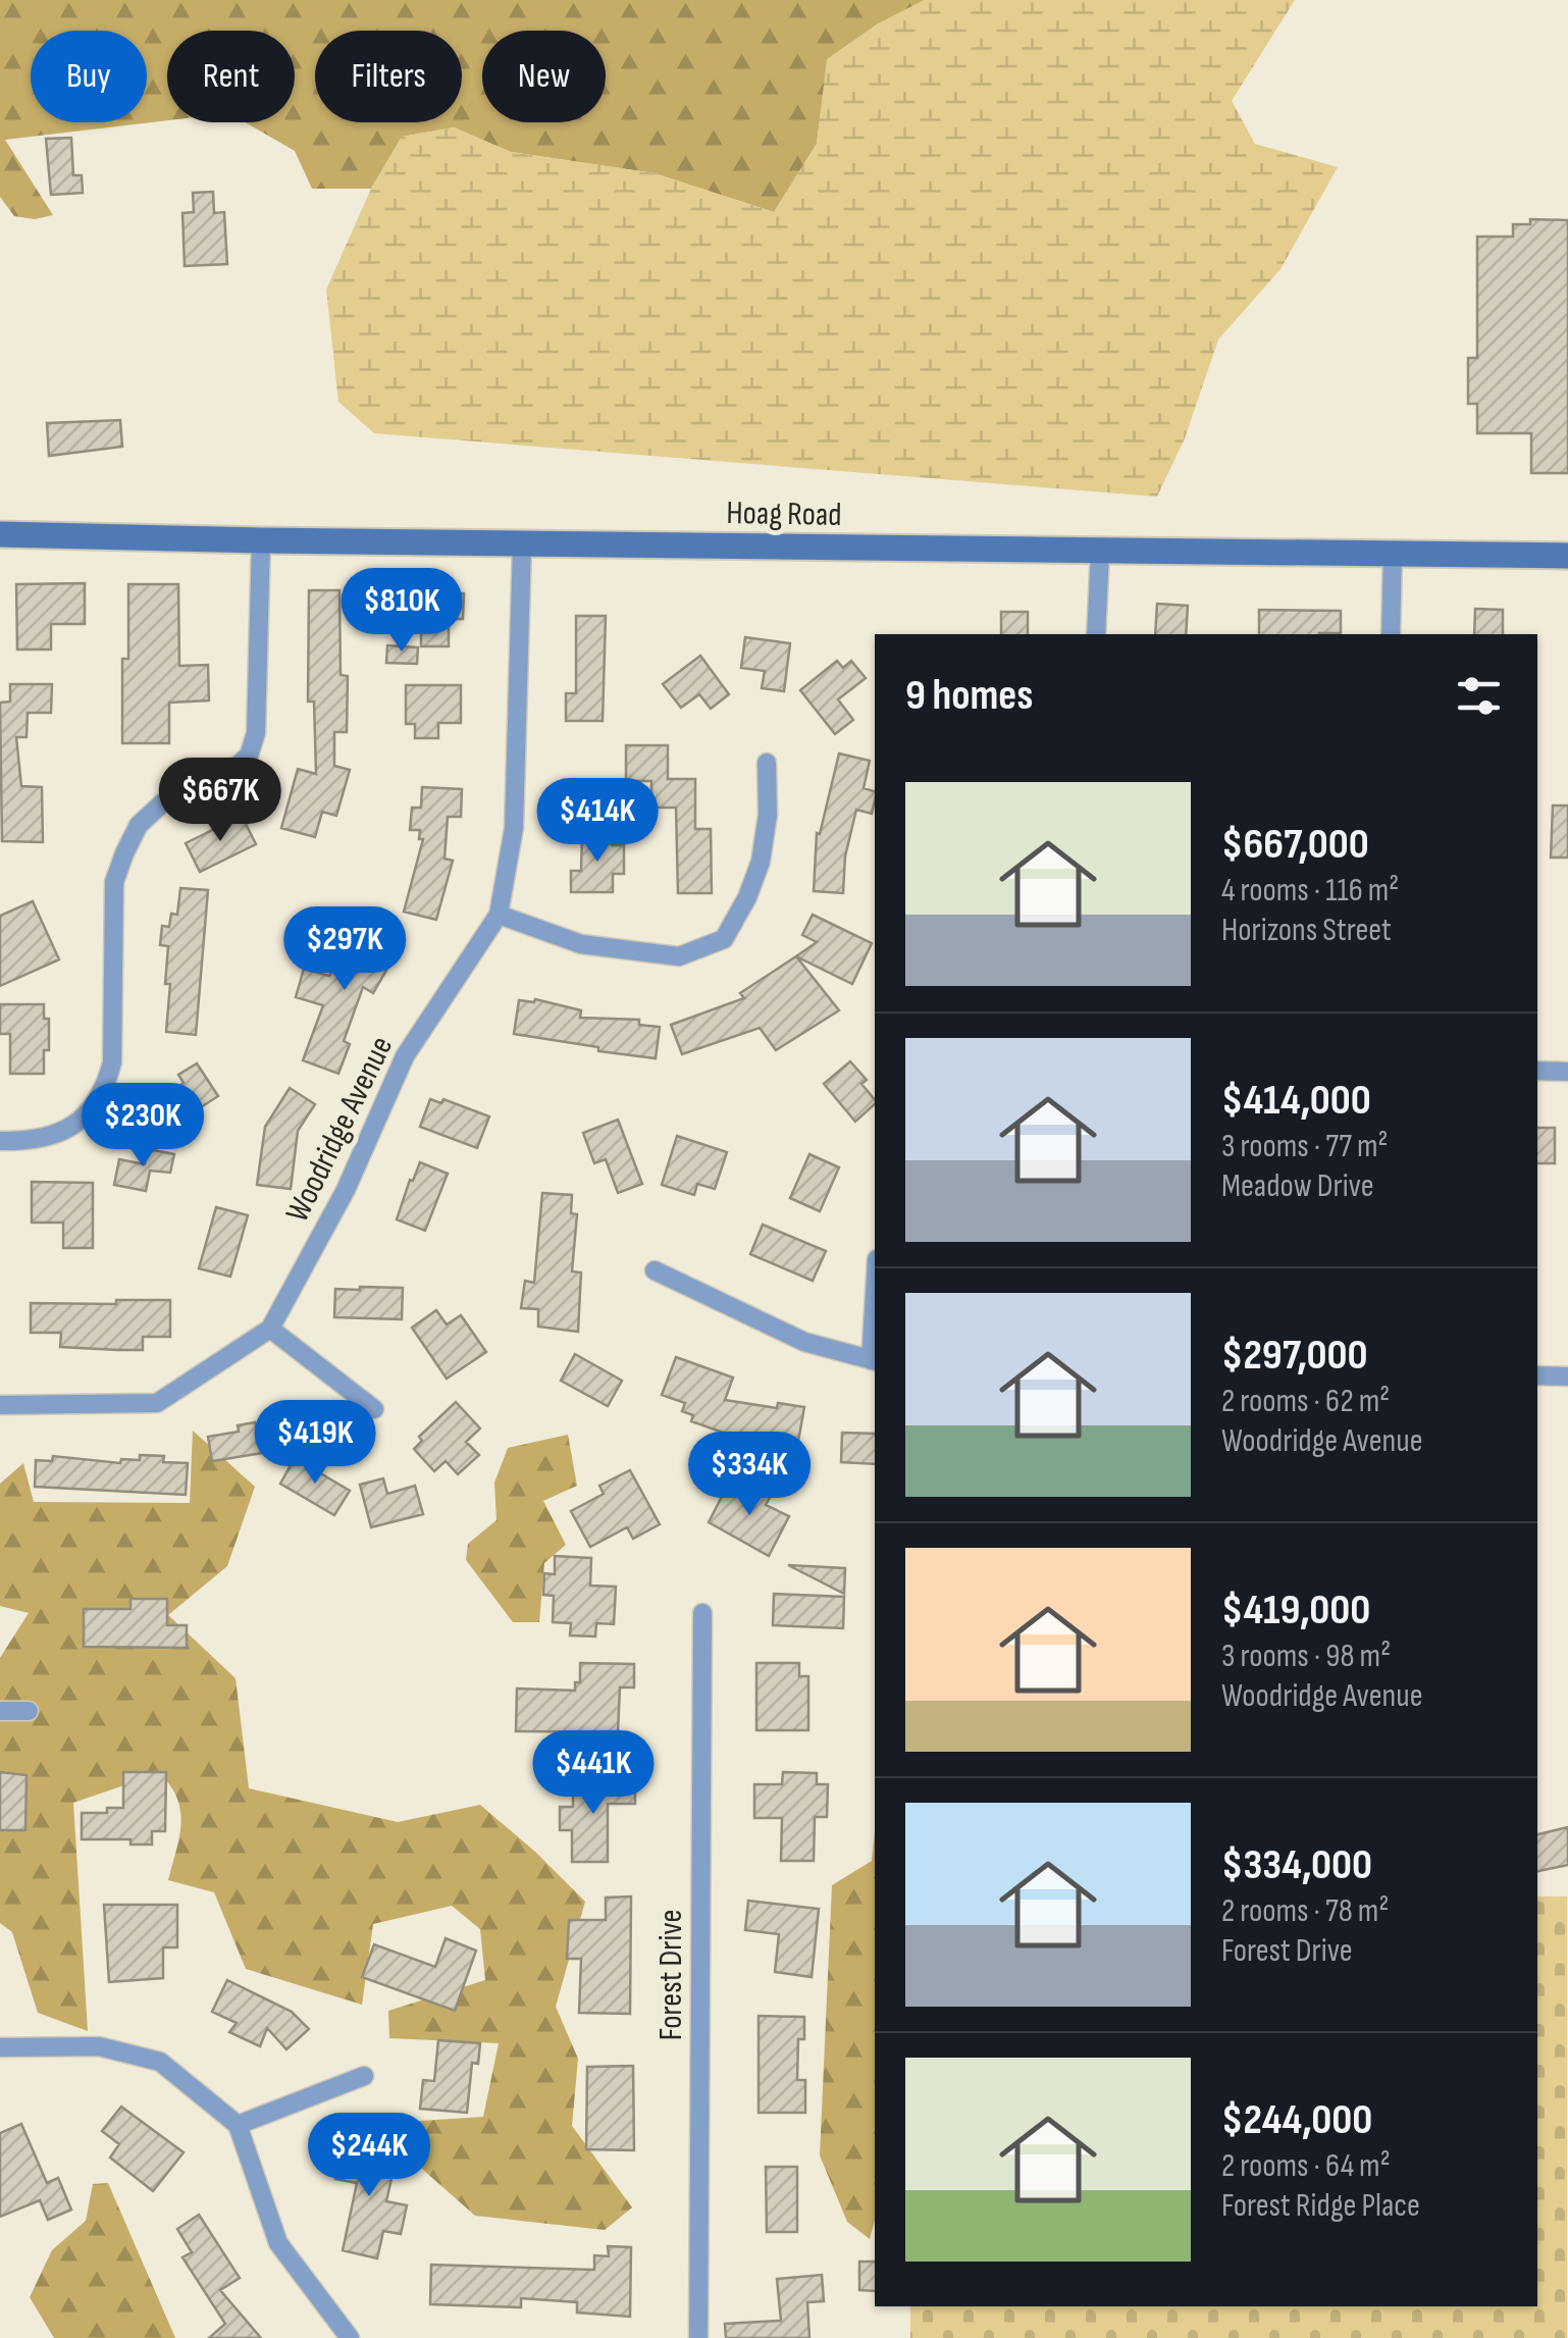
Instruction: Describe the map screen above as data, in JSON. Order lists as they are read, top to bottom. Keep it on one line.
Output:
{"streets":{"street":["Hoag Road","Woodridge Avenue","Forest Drive"]},"crossings":[["Hoag Road","Woodridge Avenue"]],"page":{"chip":["Buy","Rent","Filters","New"],"price":["$810K","$667K","$414K","$297K","$230K","$419K","$334K","$441K","$244K"],"heading":"9 homes","list":[{"name":"$667,000","note":"4 rooms · 116 m² · Horizons Street"},{"name":"$414,000","note":"3 rooms · 77 m² · Meadow Drive"},{"name":"$297,000","note":"2 rooms · 62 m² · Woodridge Avenue"},{"name":"$419,000","note":"3 rooms · 98 m² · Woodridge Avenue"},{"name":"$334,000","note":"2 rooms · 78 m² · Forest Drive"},{"name":"$244,000","note":"2 rooms · 64 m² · Forest Ridge Place"}]}}
